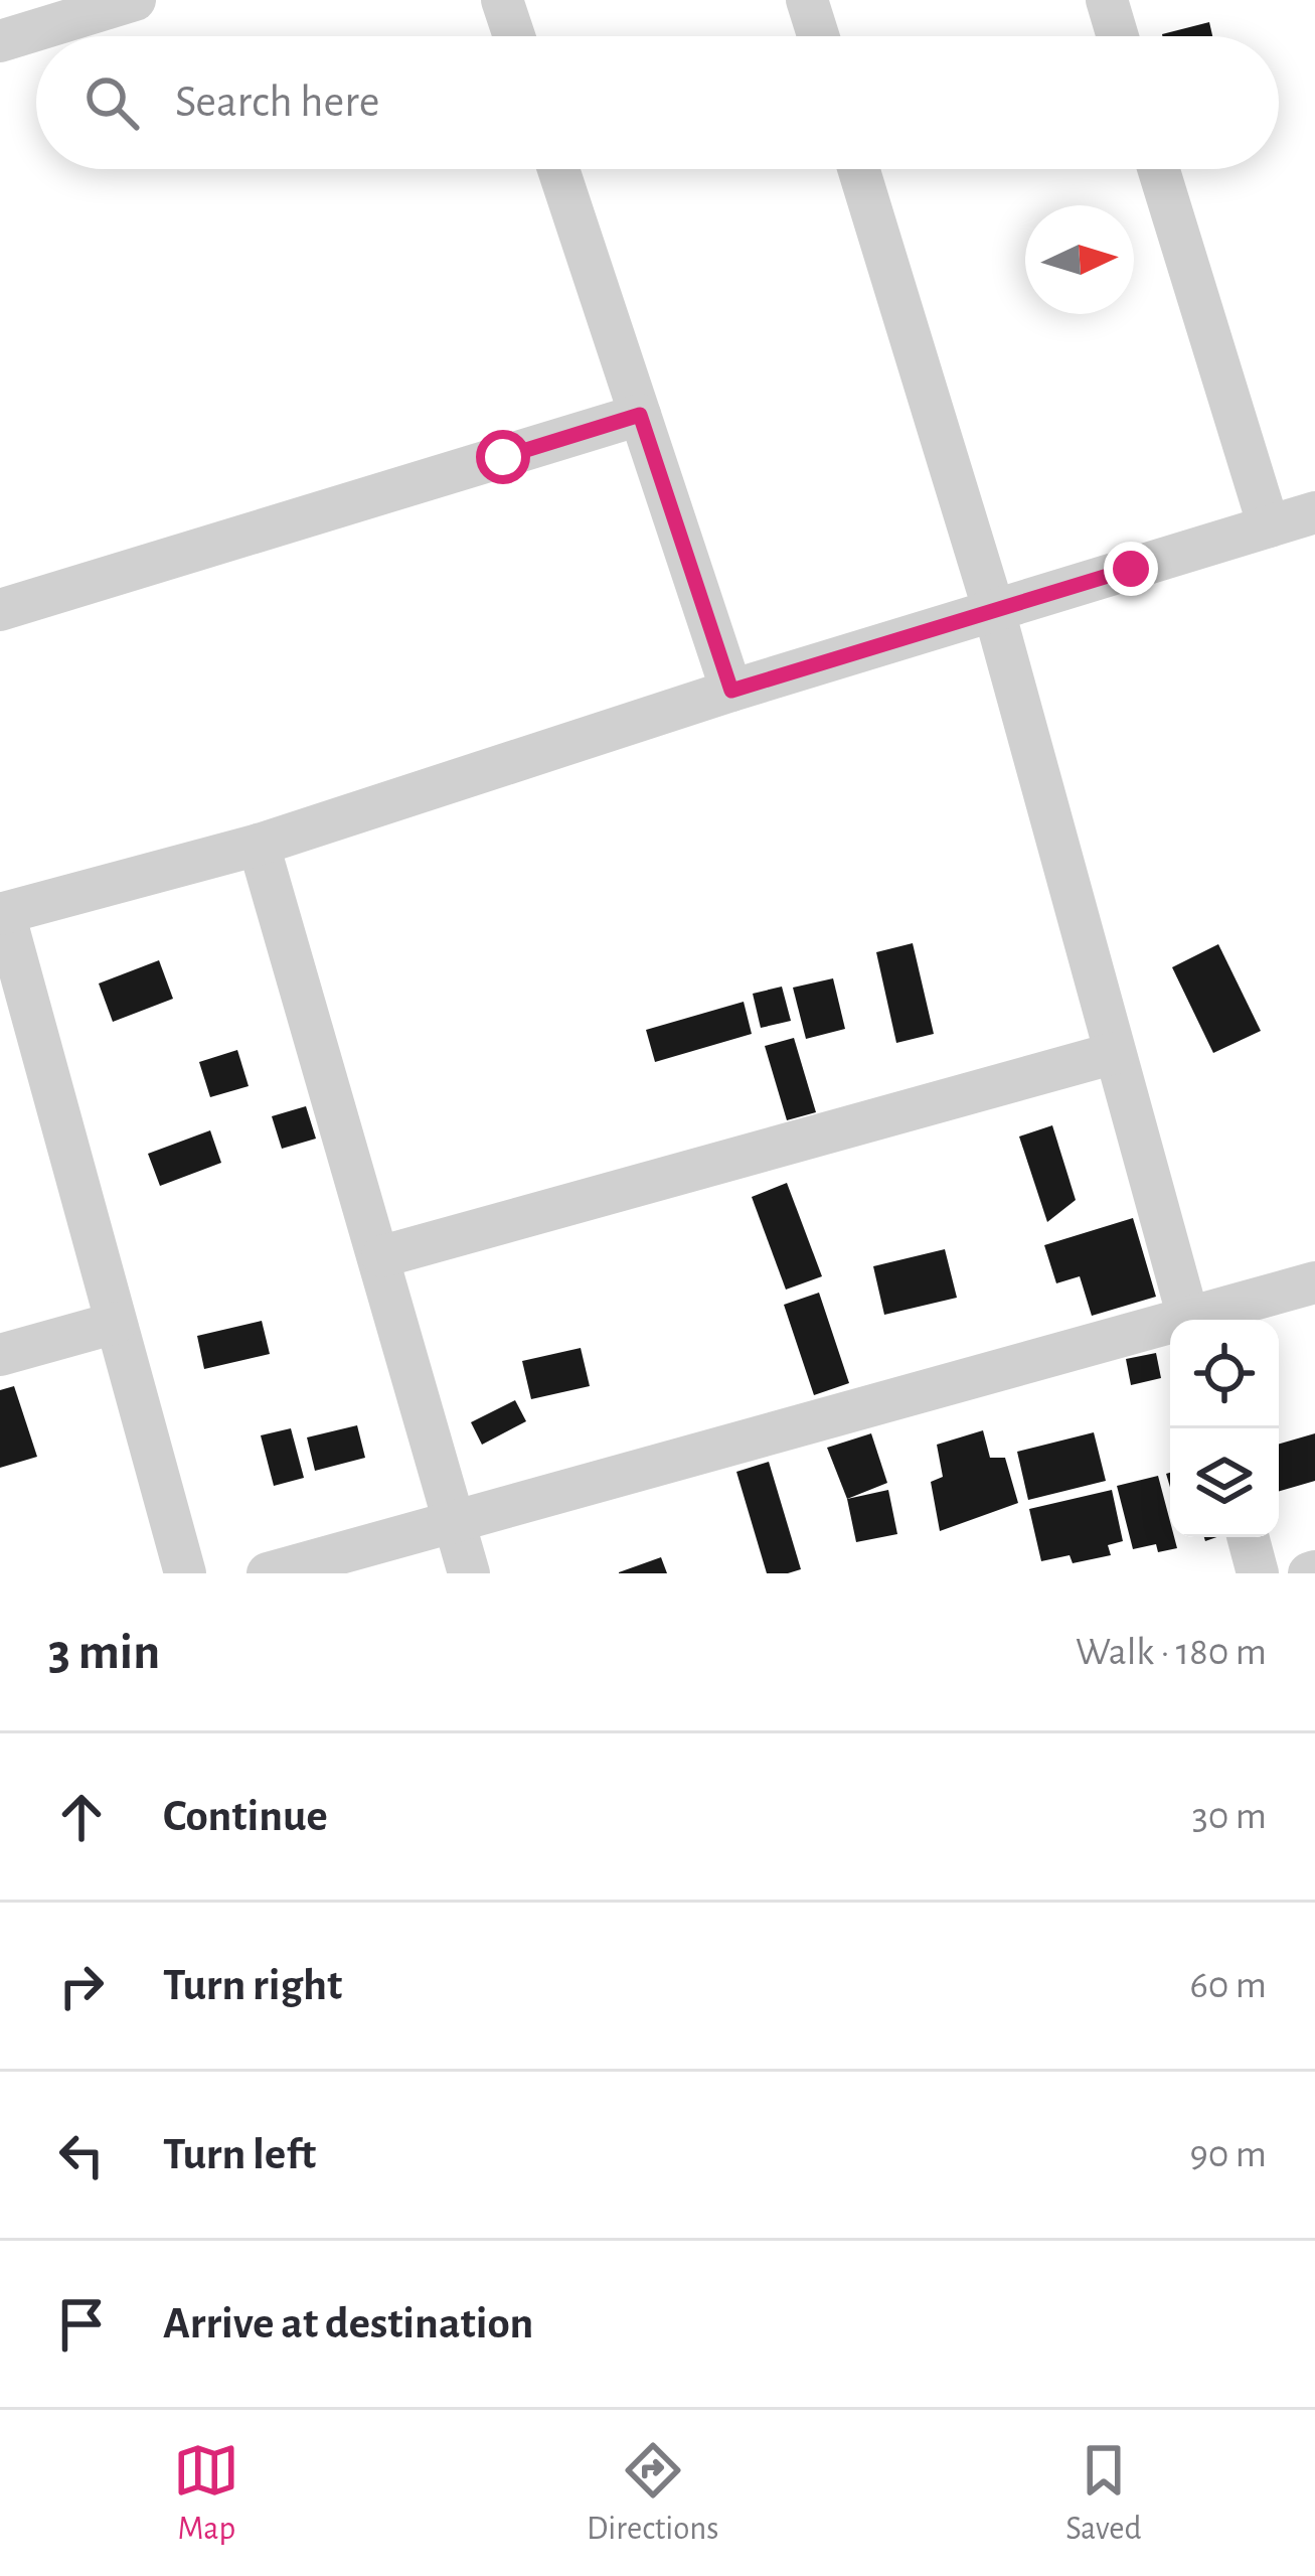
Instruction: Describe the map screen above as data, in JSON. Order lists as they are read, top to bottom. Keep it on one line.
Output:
{"north":"right","page":{"search":"Search here","heading":["3 min","Walk · 180 m"],"list":[["Continue","30 m"],["Turn right","60 m"],["Turn left","90 m"],"Arrive at destination"],"nav":["Map","Directions","Saved"]}}
